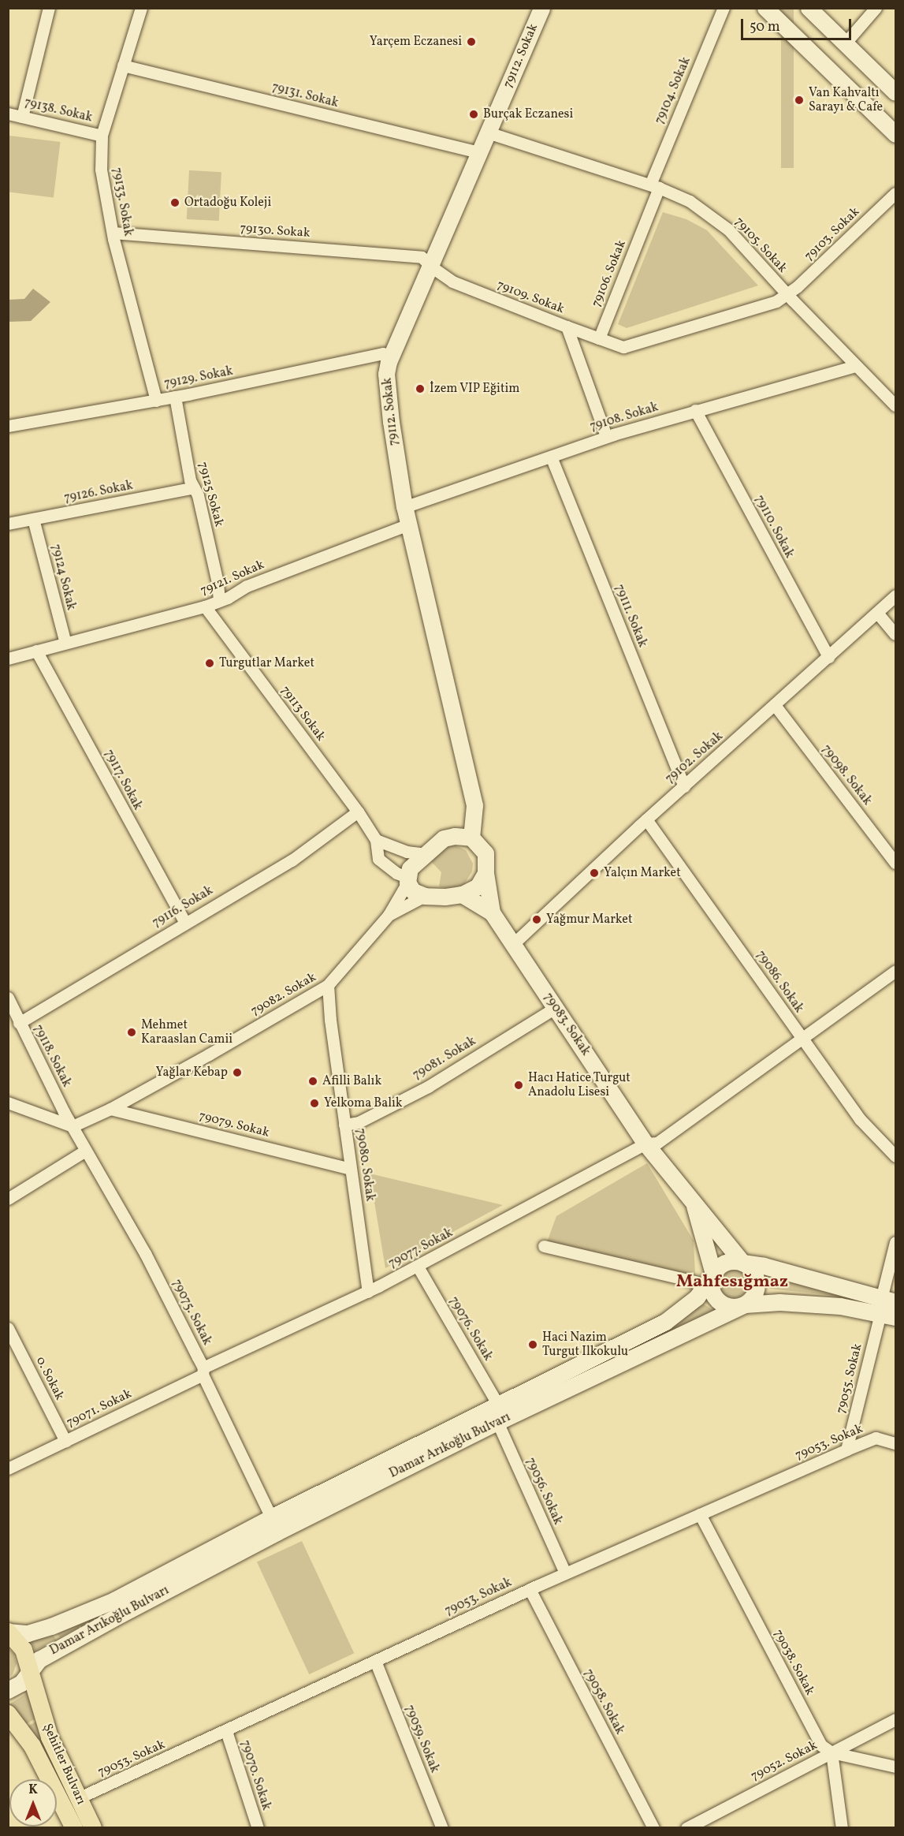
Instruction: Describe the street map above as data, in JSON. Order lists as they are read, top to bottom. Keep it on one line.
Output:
{"streets":{"main road":["79112. Sokak","79083. Sokak","Damar Arıkoğlu Bulvarı","Şehitler Bulvarı"],"street":["79104. Sokak","79131. Sokak","79138. Sokak","79133. Sokak","79130. Sokak","79103. Sokak","79105. Sokak","79106. Sokak","79109. Sokak","79129. Sokak","79108. Sokak","79126. Sokak","79125 Sokak","79110. Sokak","79124 Sokak","79121. Sokak","79111. Sokak","79113 Sokak","79102. Sokak","79098. Sokak","79117. Sokak","79116. Sokak","79086. Sokak","79082. Sokak","79118. Sokak","79081. Sokak","79079. Sokak","79080. Sokak","79077. Sokak","79075. Sokak","79076. Sokak","0. Sokak","79055. Sokak","79071. Sokak","79053. Sokak","79056. Sokak","79038. Sokak","79058. Sokak","79059. Sokak","79052. Sokak","79070. Sokak"]},"crossings":[["79112. Sokak","79131. Sokak"],["79112. Sokak","79130. Sokak"],["79112. Sokak","79105. Sokak"],["79112. Sokak","79109. Sokak"],["79112. Sokak","79129. Sokak"],["79112. Sokak","79108. Sokak"],["79112. Sokak","79121. Sokak"],["79112. Sokak","79113 Sokak"],["79104. Sokak","79105. Sokak"],["79104. Sokak","79106. Sokak"],["79131. Sokak","79133. Sokak"],["79138. Sokak","79133. Sokak"],["79133. Sokak","79130. Sokak"],["79133. Sokak","79129. Sokak"],["79130. Sokak","79109. Sokak"],["79103. Sokak","79105. Sokak"],["79103. Sokak","79106. Sokak"],["79105. Sokak","79106. Sokak"],["79105. Sokak","79108. Sokak"],["79109. Sokak","79108. Sokak"],["79129. Sokak","79125 Sokak"],["79108. Sokak","79110. Sokak"],["79108. Sokak","79111. Sokak"],["79126. Sokak","79125 Sokak"],["79126. Sokak","79124 Sokak"],["79125 Sokak","79121. Sokak"],["79110. Sokak","79102. Sokak"],["79124 Sokak","79121. Sokak"],["79121. Sokak","79113 Sokak"],["79121. Sokak","79117. Sokak"],["79111. Sokak","79102. Sokak"],["79113 Sokak","79116. Sokak"],["79102. Sokak","79098. Sokak"],["79102. Sokak","79086. Sokak"],["79102. Sokak","79083. Sokak"],["79117. Sokak","79116. Sokak"],["79116. Sokak","79118. Sokak"],["79086. Sokak","79077. Sokak"],["79082. Sokak","79118. Sokak"],["79082. Sokak","79079. Sokak"],["79082. Sokak","79080. Sokak"],["79082. Sokak","79075. Sokak"],["79083. Sokak","79081. Sokak"],["79083. Sokak","79077. Sokak"],["79083. Sokak","Damar Arıkoğlu Bulvarı"],["79118. Sokak","79075. Sokak"],["79081. Sokak","79080. Sokak"],["79079. Sokak","79080. Sokak"],["79080. Sokak","79077. Sokak"],["79077. Sokak","79075. Sokak"],["79077. Sokak","79076. Sokak"],["79077. Sokak","79071. Sokak"],["79075. Sokak","79071. Sokak"],["79075. Sokak","Damar Arıkoğlu Bulvarı"],["79076. Sokak","Damar Arıkoğlu Bulvarı"],["0. Sokak","79071. Sokak"],["79055. Sokak","79053. Sokak"],["79055. Sokak","Damar Arıkoğlu Bulvarı"],["79053. Sokak","79056. Sokak"],["79053. Sokak","79038. Sokak"],["79053. Sokak","79058. Sokak"],["79053. Sokak","79059. Sokak"],["79053. Sokak","Şehitler Bulvarı"],["79053. Sokak","79070. Sokak"],["Damar Arıkoğlu Bulvarı","79056. Sokak"],["Damar Arıkoğlu Bulvarı","Şehitler Bulvarı"],["79038. Sokak","79052. Sokak"]],"districts":["Mahfesığmaz"],"places":["Yarçem Eczanesi","Van Kahvaltı Sarayı & Cafe","Burçak Eczanesi","Ortadoğu Koleji","İzem VIP Eğitim","Turgutlar Market","Yalçın Market","Yağmur Market","Mehmet Karaaslan Camii","Yağlar Kebap","Afilli Balık","Hacı Hatice Turgut Anadolu Lisesi","Yelkoma Balık","Haci Nazim Turgut Ilkokulu"],"scale_bar":"50 m","north":"top"}
